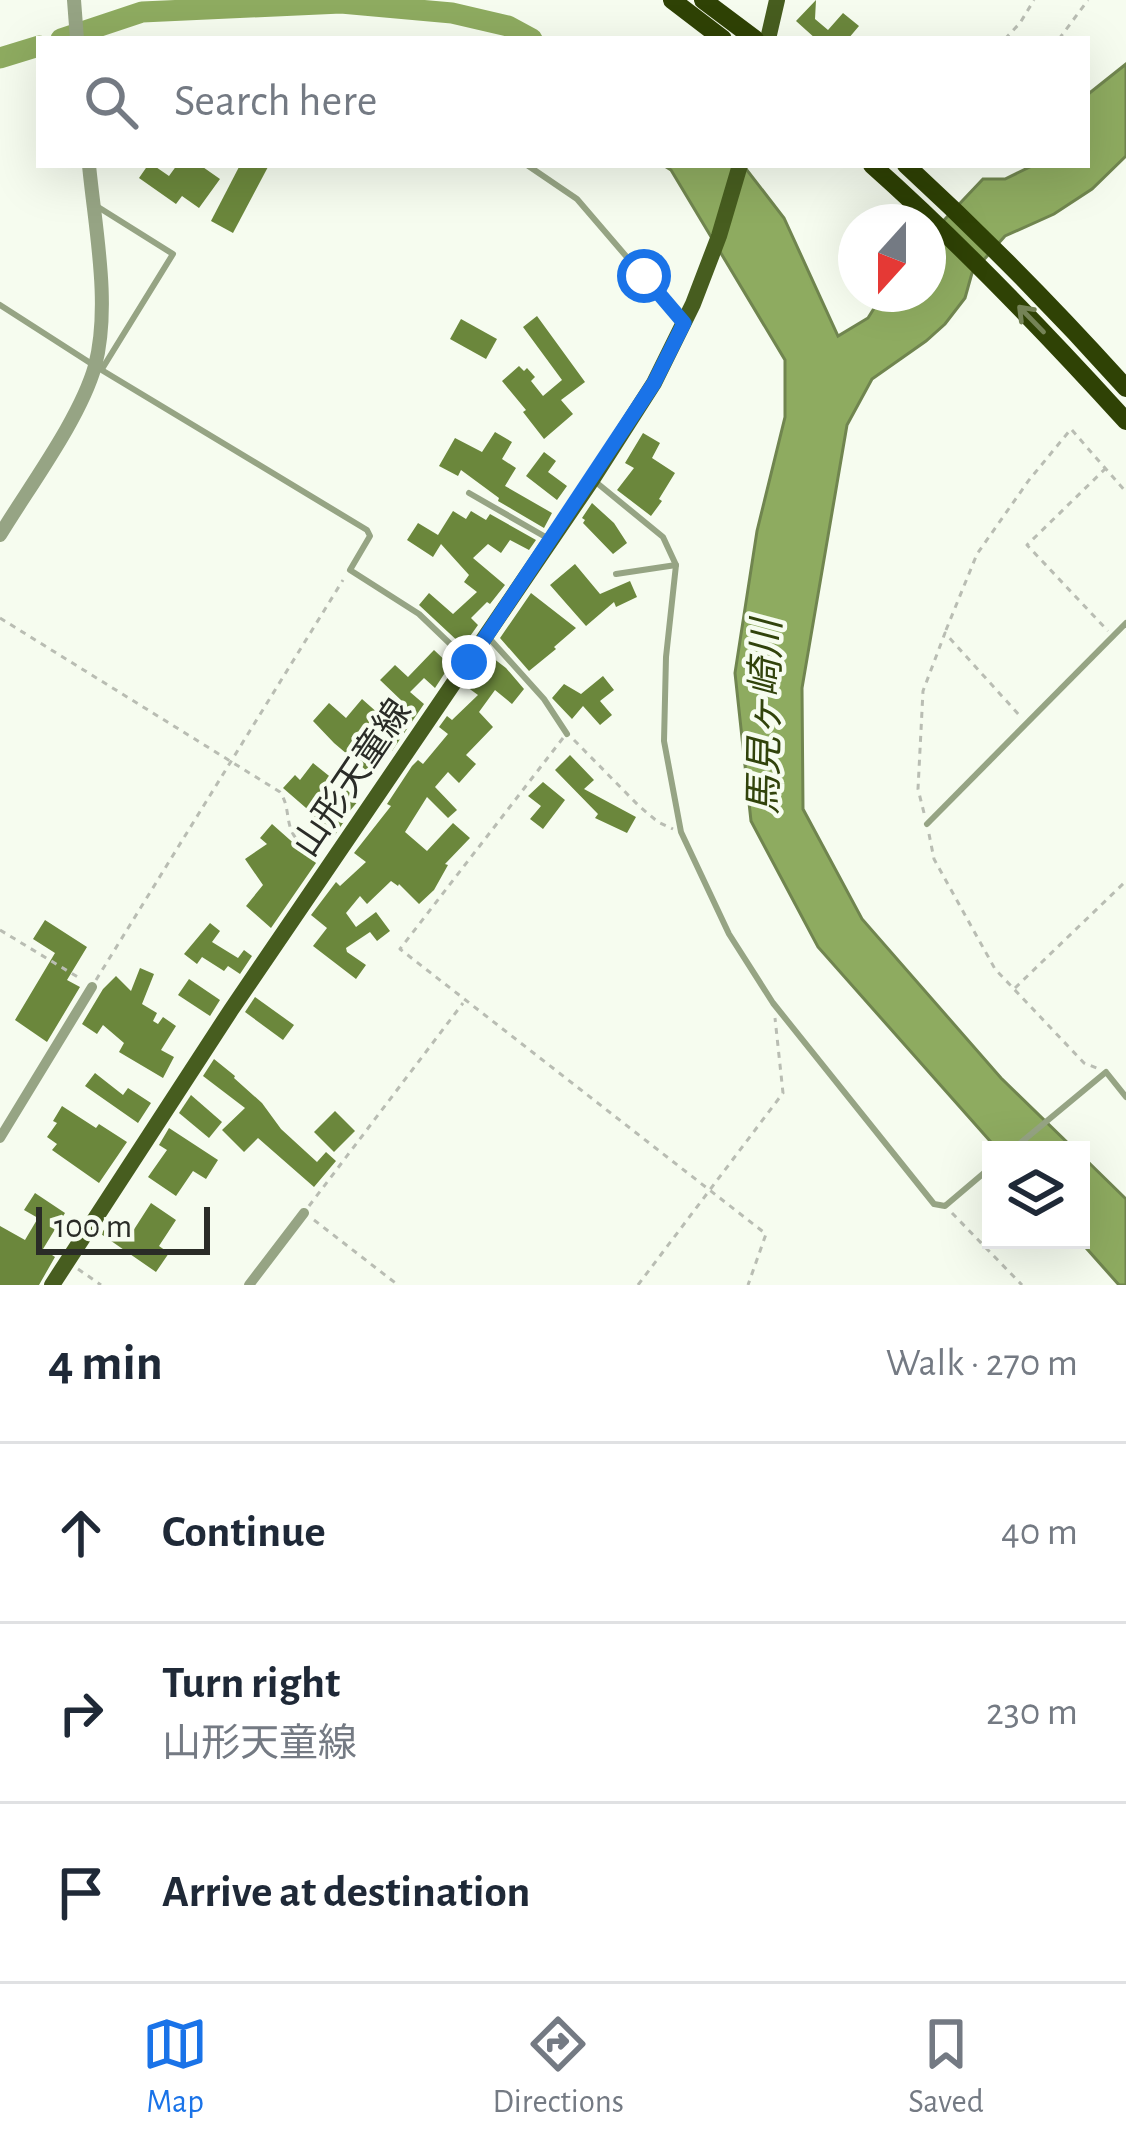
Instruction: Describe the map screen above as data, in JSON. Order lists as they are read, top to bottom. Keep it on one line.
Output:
{"streets":{"main road":["山形天童線"]},"water":["馬見ヶ崎川"],"scale_bar":"100 m","north":"bottom","page":{"search":"Search here","scale":"100 m","heading":["4 min","Walk · 270 m"],"list":[["Continue","40 m"],["Turn right","山形天童線","230 m"],"Arrive at destination"],"nav":["Map","Directions","Saved"]}}
